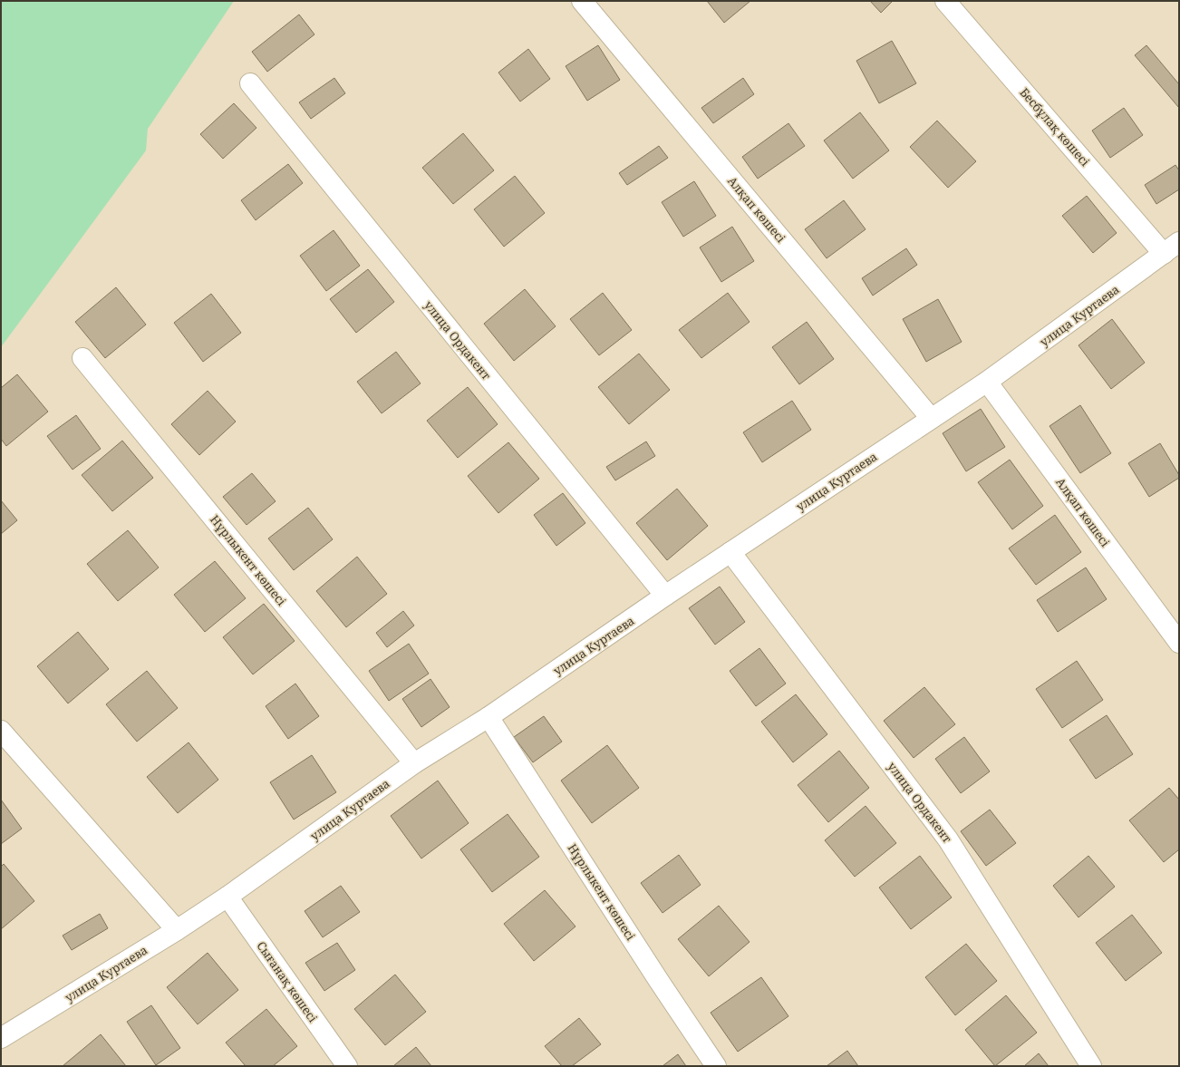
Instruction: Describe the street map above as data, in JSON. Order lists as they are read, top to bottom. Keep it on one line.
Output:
{"streets":{"street":["Бесбұлақ көшесі","Алқап көшесі","улица Куртаева","улица Ордакент","Нұрлыкент көшесі","Сығанақ көшесі"]},"crossings":[["Бесбұлақ көшесі","улица Куртаева"],["Алқап көшесі","улица Куртаева"],["улица Куртаева","улица Ордакент"],["улица Куртаева","Нұрлыкент көшесі"],["улица Куртаева","Сығанақ көшесі"]]}
